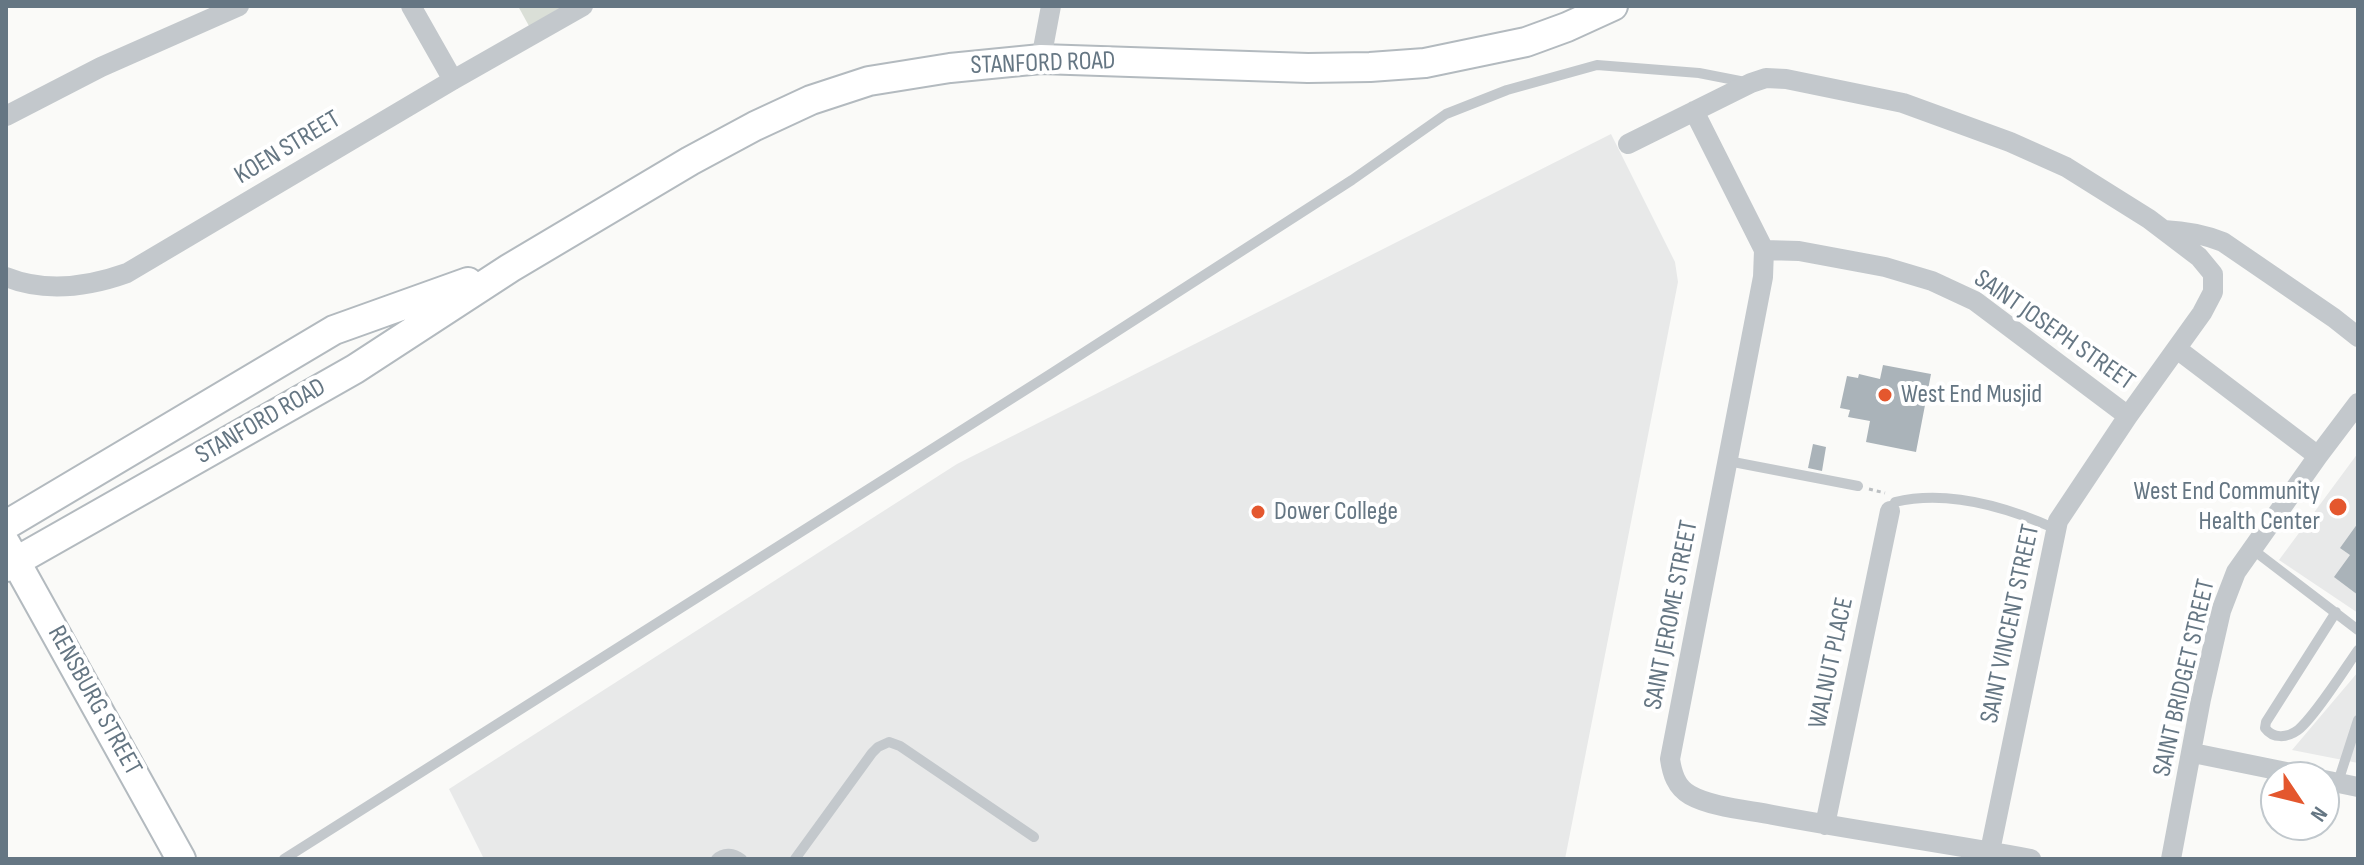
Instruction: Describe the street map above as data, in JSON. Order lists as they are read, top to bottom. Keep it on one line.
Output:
{"streets":{"main road":["STANFORD ROAD","RENSBURG STREET"],"street":["KOEN STREET","SAINT JOSEPH STREET","SAINT JEROME STREET","SAINT VINCENT STREET","WALNUT PLACE","SAINT BRIDGET STREET"]},"crossings":[["STANFORD ROAD","RENSBURG STREET"],["SAINT JOSEPH STREET","SAINT JEROME STREET"],["SAINT JOSEPH STREET","SAINT VINCENT STREET"],["SAINT JEROME STREET","SAINT VINCENT STREET"],["SAINT JEROME STREET","WALNUT PLACE"]],"places":["West End Musjid","West End Community Health Center","Dower College"],"north":"bottom right"}
